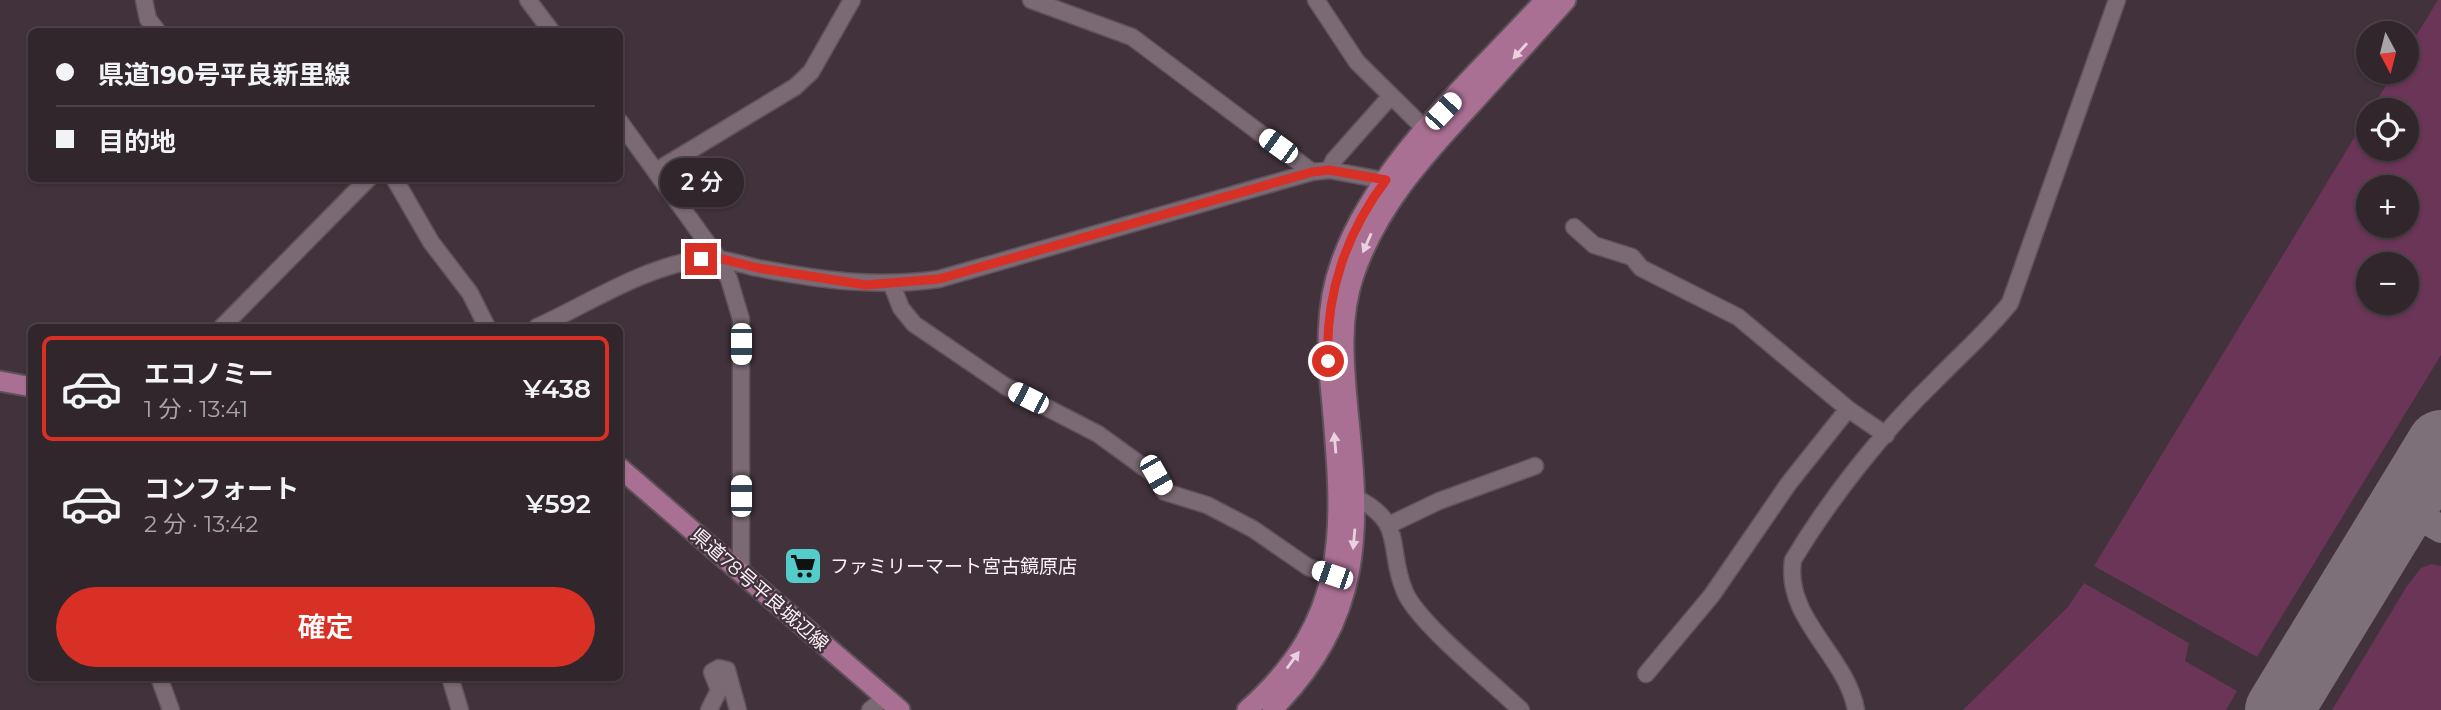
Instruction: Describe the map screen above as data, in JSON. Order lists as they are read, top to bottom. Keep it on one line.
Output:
{"streets":{"main road":["県道78号平良城辺線"]},"places":{"supermarket":["ファミリーマート宮古鏡原店"]},"north":"bottom","page":{"map_buttons":["+","−"],"banner":["県道190号平良新里線","目的地"],"bubble":"2 分","list":[{"name":"エコノミー","note":"1 分 · 13:41","value":"¥438"},{"name":"コンフォート","note":"2 分 · 13:42","value":"¥592"}],"buttons":"確定"}}
